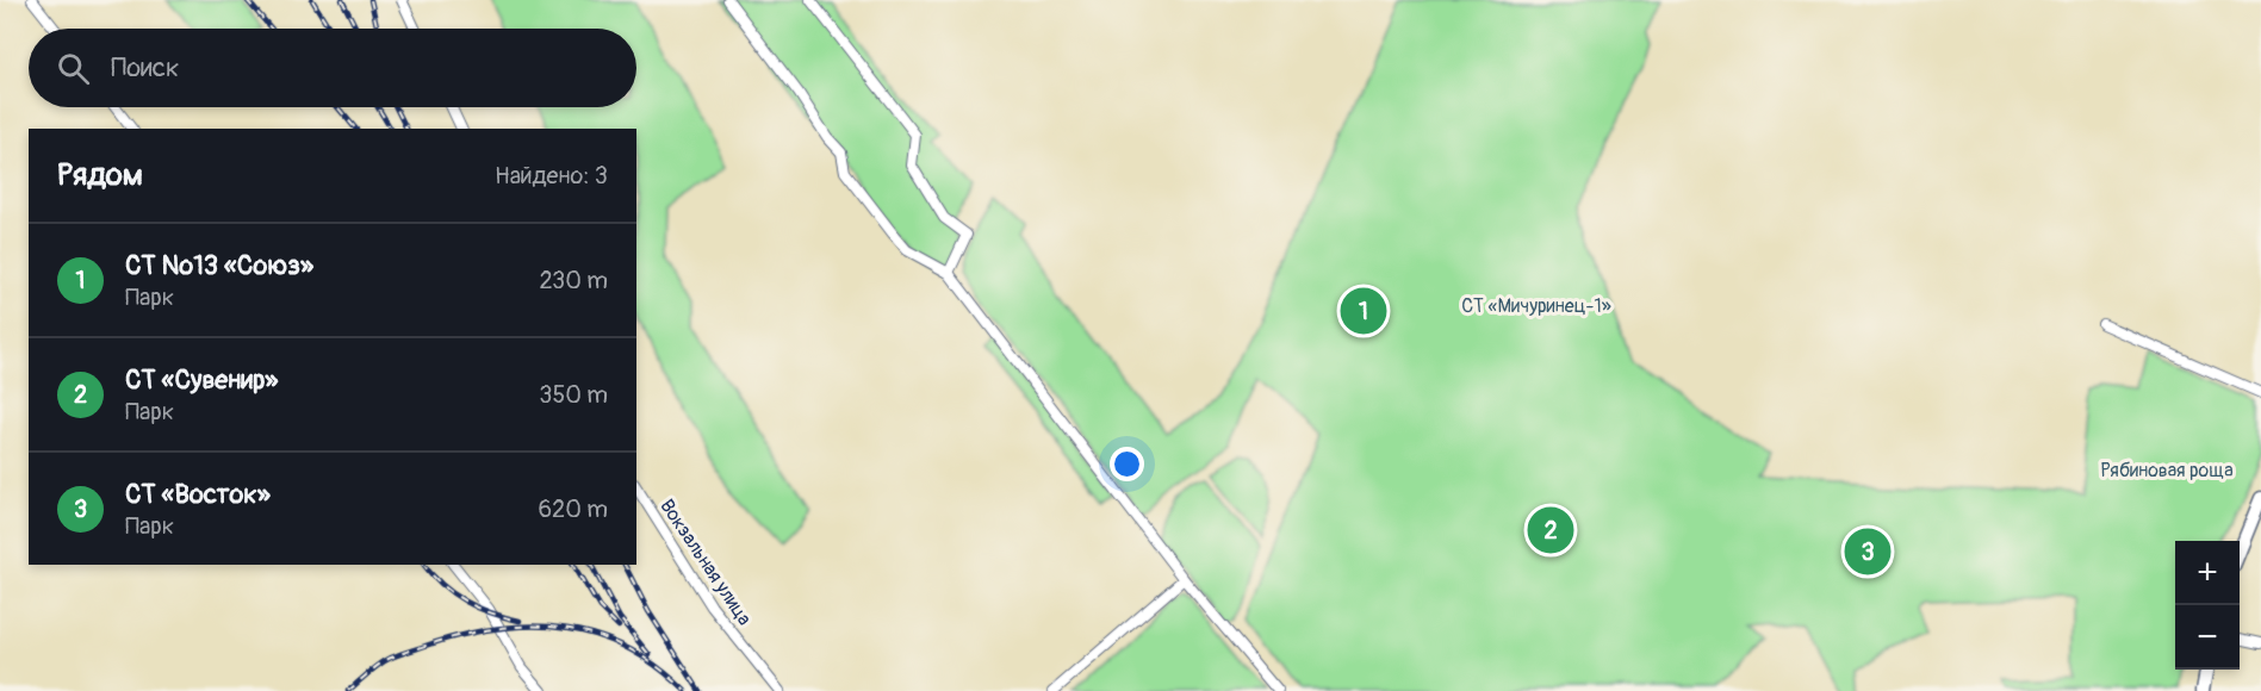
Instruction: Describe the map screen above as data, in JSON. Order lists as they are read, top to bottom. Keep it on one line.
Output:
{"streets":{"street":["Вокзальная улица"]},"parks":["СТ «Мичуринец-1»","Рябиновая роща"],"page":{"search":"Поиск","heading":["Рядом","Найдено: 3"],"list":[{"mark":"1","name":"СТ №13 «Союз»","note":"Парк","value":"230 m"},{"mark":"2","name":"СТ «Сувенир»","note":"Парк","value":"350 m"},{"mark":"3","name":"СТ «Восток»","note":"Парк","value":"620 m"}],"pins":["1","2","3"],"map_buttons":["+","−"]}}
